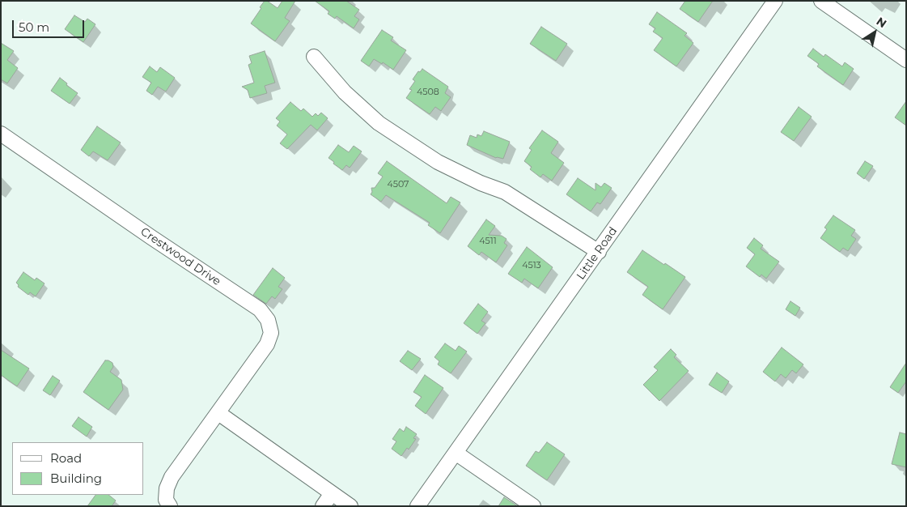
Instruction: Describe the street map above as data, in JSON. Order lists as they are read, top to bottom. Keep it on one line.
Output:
{"streets":{"street":["Little Road","Crestwood Drive"]},"house_numbers":["4508","4507","4511","4513"],"legend":["Road","Building"],"scale_bar":"50 m","north":"top right"}
